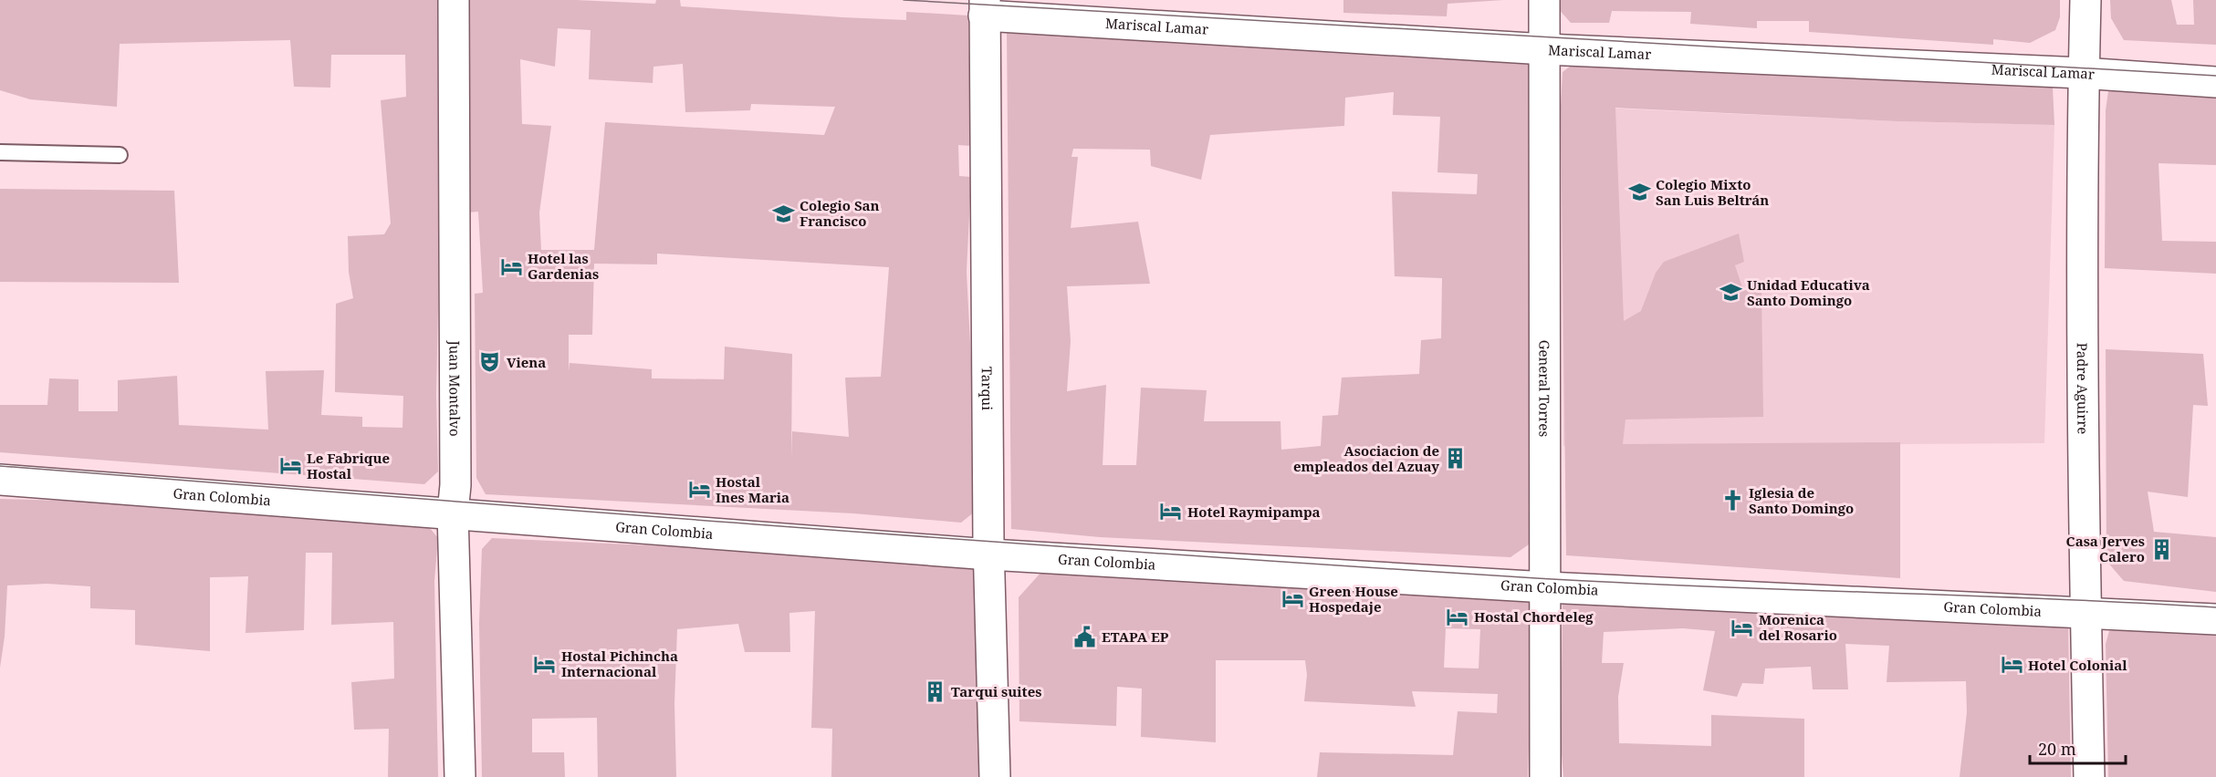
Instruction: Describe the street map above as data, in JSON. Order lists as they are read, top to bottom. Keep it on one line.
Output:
{"streets":{"street":["Mariscal Lamar","Juan Montalvo","Tarqui","General Torres","Padre Aguirre","Gran Colombia"]},"crossings":[["Mariscal Lamar","Tarqui"],["Mariscal Lamar","General Torres"],["Mariscal Lamar","Padre Aguirre"],["Juan Montalvo","Gran Colombia"],["Tarqui","Gran Colombia"],["General Torres","Gran Colombia"],["Padre Aguirre","Gran Colombia"]],"places":{"school or university":["Colegio Mixto San Luis Beltrán","Colegio San Francisco","Unidad Educativa Santo Domingo"],"hotel":["Hotel las Gardenias","Le Fabrique Hostal","Hostal Ines Maria","Hotel Raymipampa","Green House Hospedaje","Hostal Chordeleg","Morenica del Rosario","Hostal Pichincha Internacional","Hotel Colonial"],"theatre":["Viena"],"building":["Asociacion de empleados del Azuay","Casa Jerves Calero","Tarqui suites"],"church":["Iglesia de Santo Domingo"],"public building":["ETAPA EP"]},"scale_bar":"20 m"}
